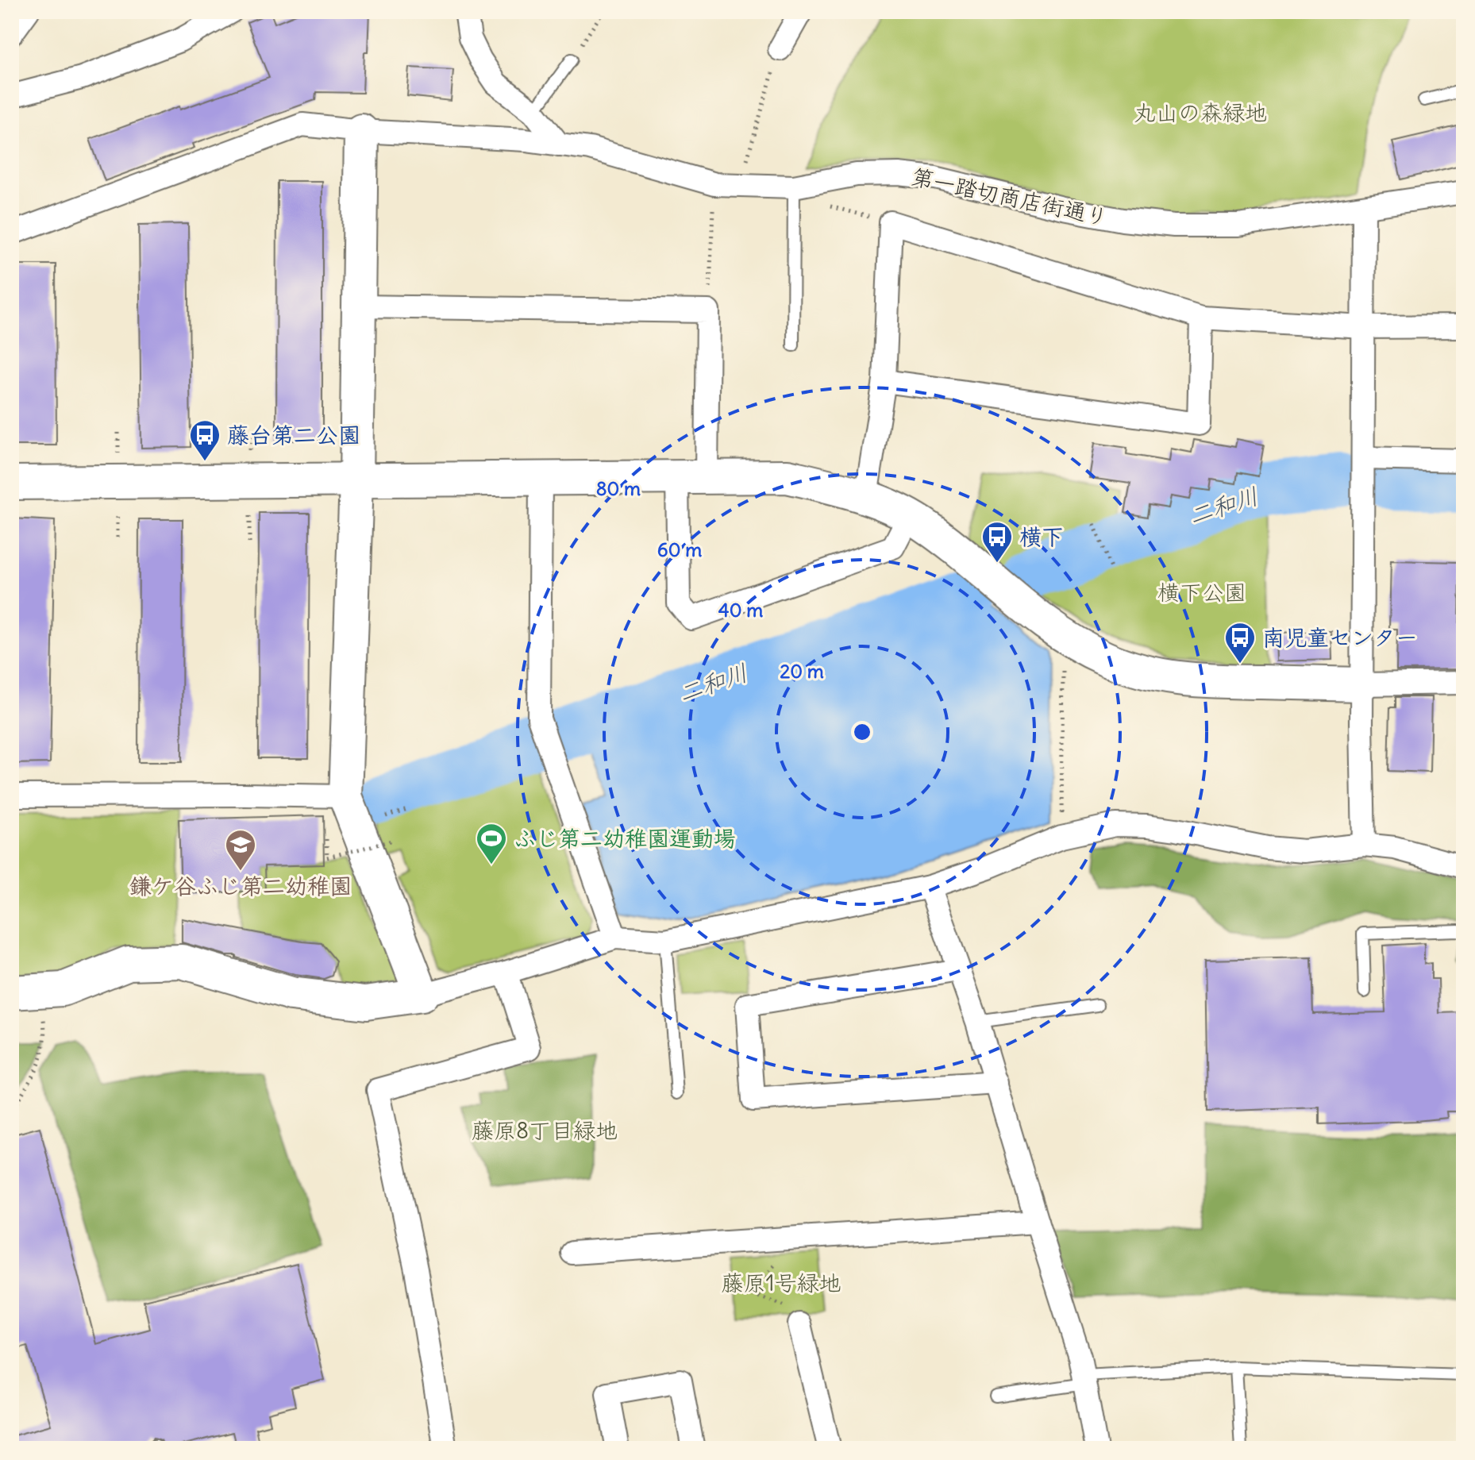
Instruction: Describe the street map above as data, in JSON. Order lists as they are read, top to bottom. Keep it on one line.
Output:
{"streets":{"street":["第一踏切商店街通り"]},"water":["二和川"],"parks":["丸山の森緑地","横下公園","藤原8丁目緑地","藤原1号緑地"],"places":{"bus stop":["藤台第二公園","横下","南児童センター"],"sports":["ふじ第二幼稚園運動場"],"school or university":["鎌ケ谷ふじ第二幼稚園"]},"rings":["80 m","60 m","40 m","20 m"]}
